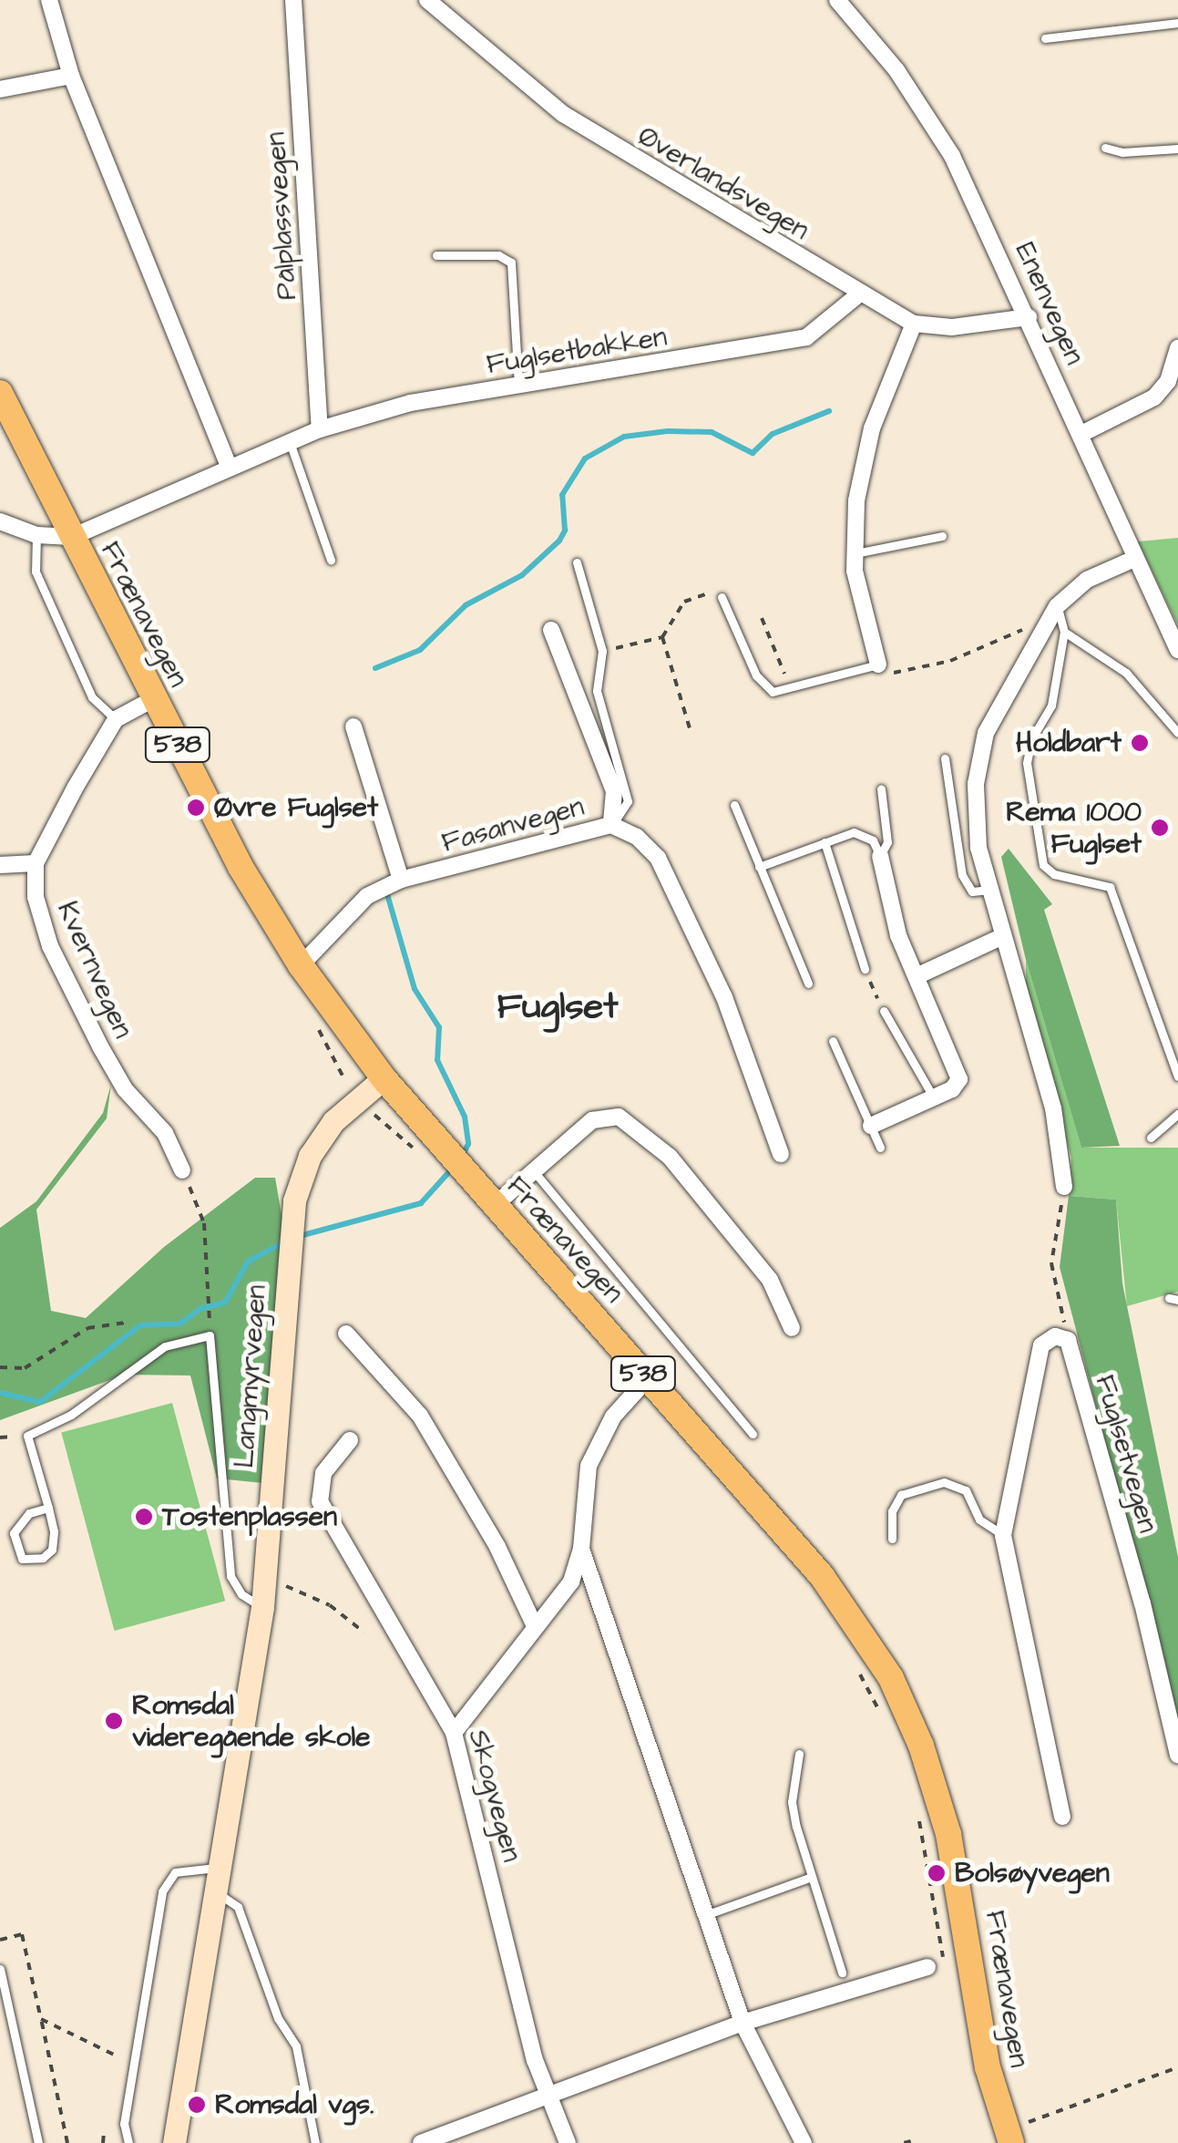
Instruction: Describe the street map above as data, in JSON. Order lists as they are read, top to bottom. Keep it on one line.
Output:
{"streets":{"main road":["Frænavegen","538","Langmyrvegen"],"street":["Øverlandsvegen","Pålplassvegen","Enenvegen","Fuglsetbakken","Fasanvegen","Kvernvegen","Fuglsetvegen","Skogvegen"]},"crossings":[["Øverlandsvegen","Enenvegen"],["Øverlandsvegen","Fuglsetbakken"],["Pålplassvegen","Fuglsetbakken"],["Fuglsetbakken","Frænavegen"],["Frænavegen","Fasanvegen"],["Frænavegen","Langmyrvegen"]],"districts":["Fuglset"],"places":["Holdbart","Øvre Fuglset","Rema 1000 Fuglset","Tostenplassen","Romsdal videregående skole","Bolsøyvegen","Romsdal vgs."]}
